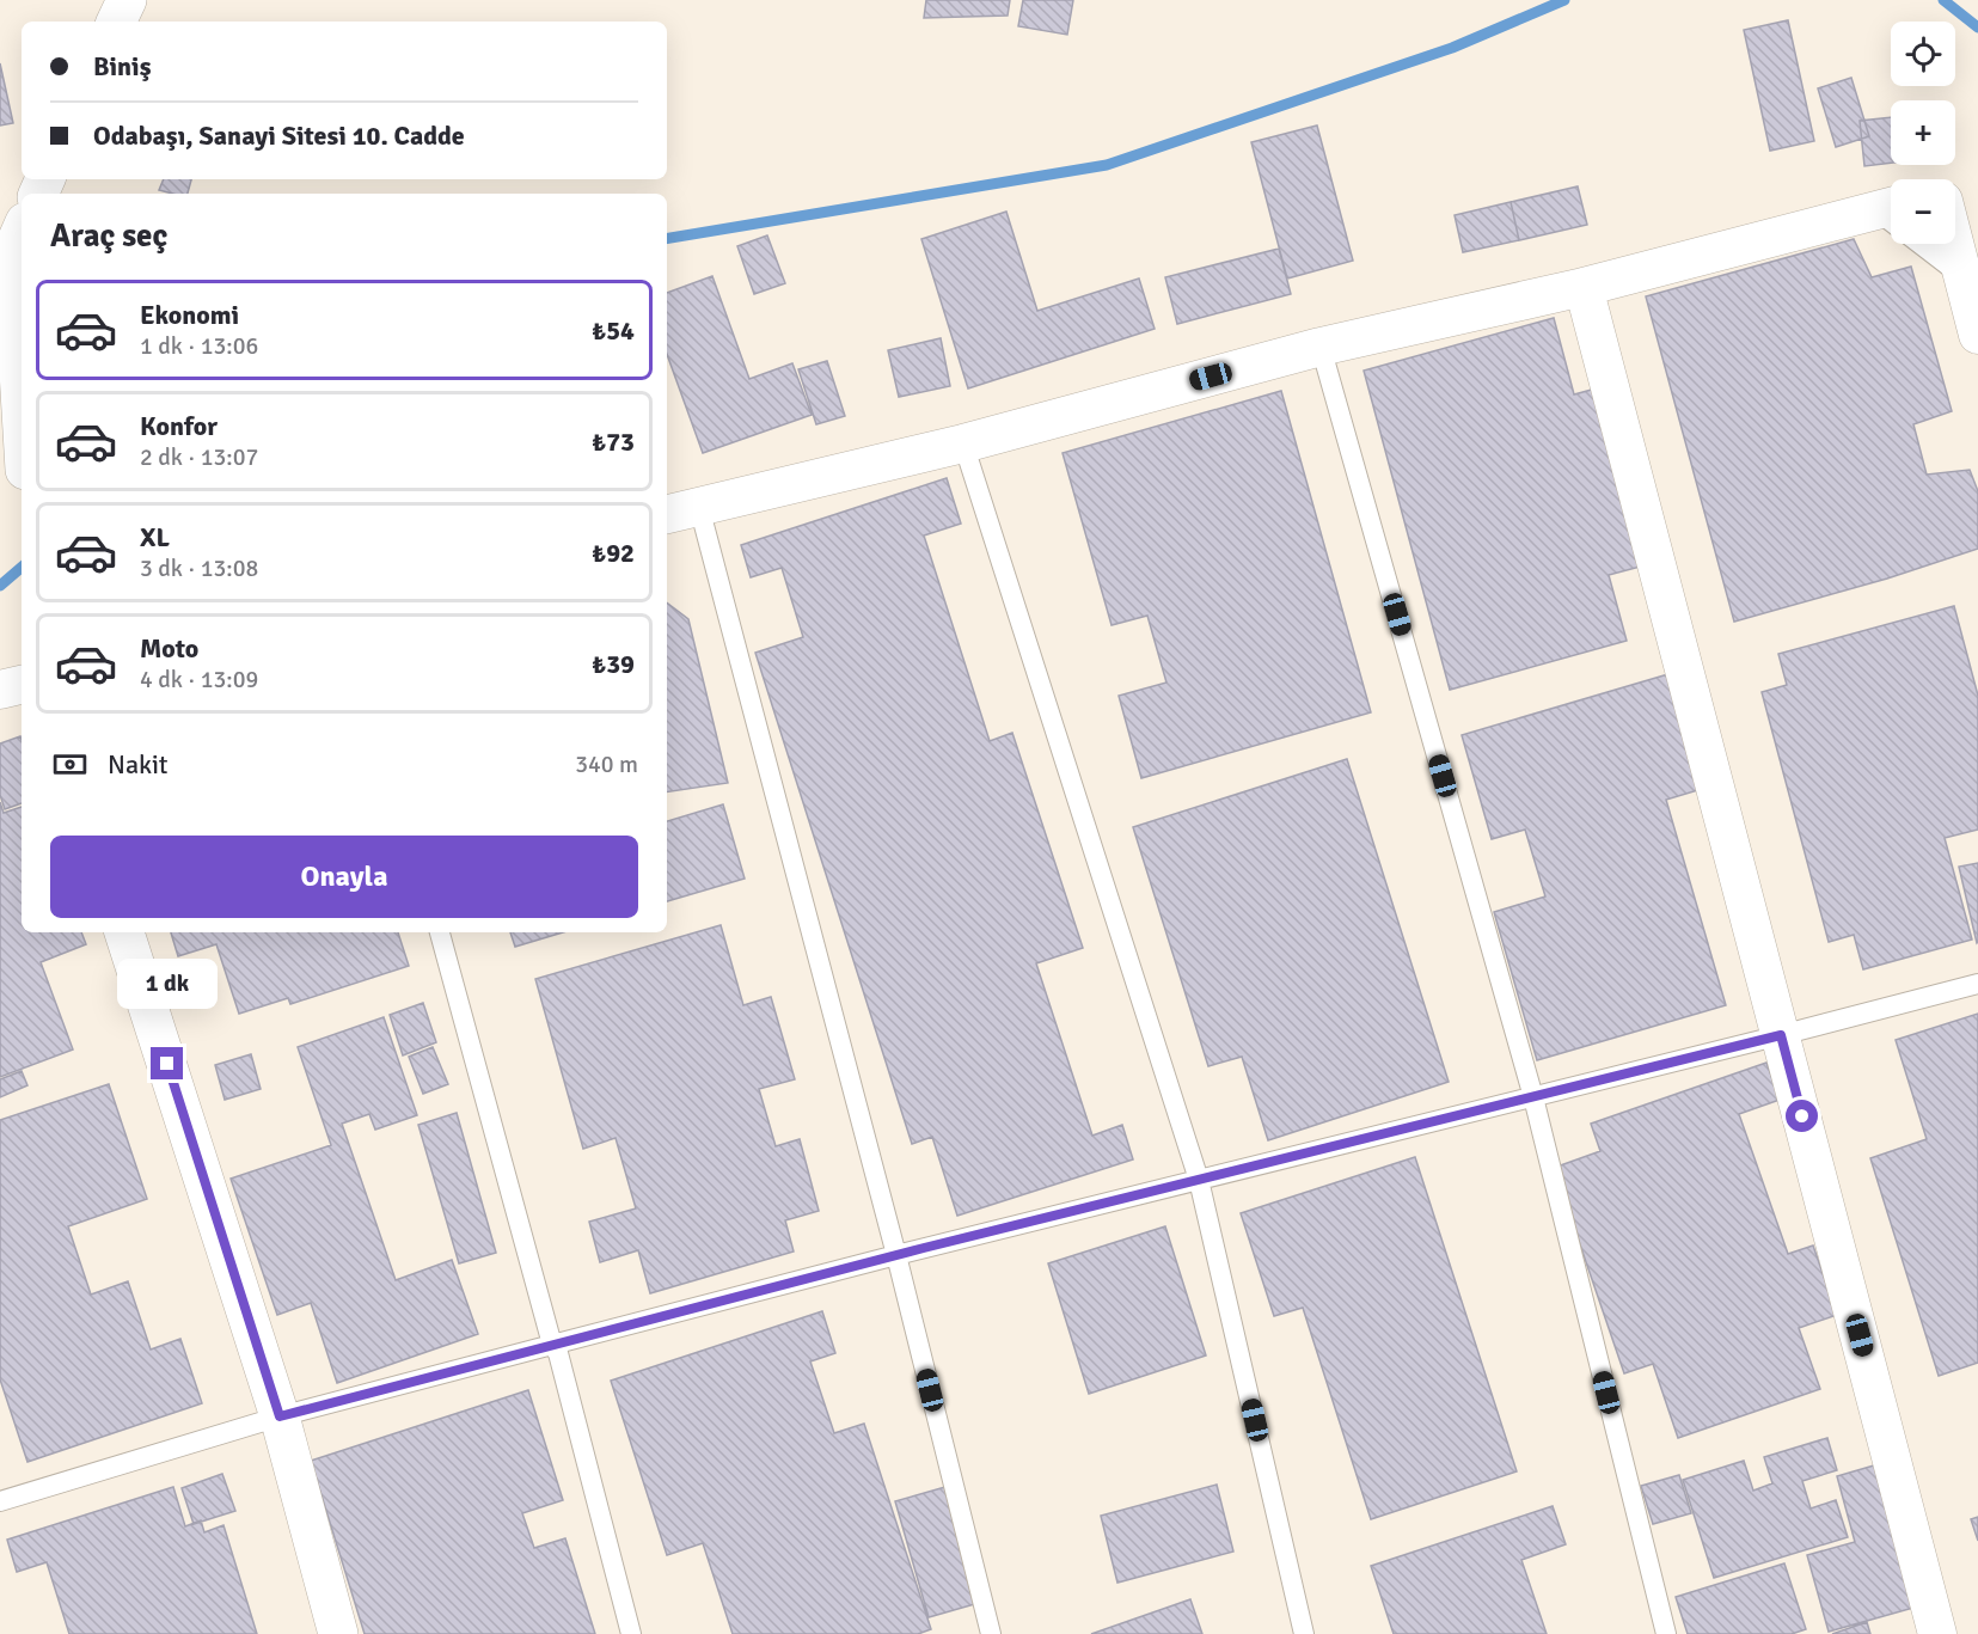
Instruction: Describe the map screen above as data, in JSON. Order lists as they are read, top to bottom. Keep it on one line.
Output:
{"page":{"map_buttons":["+","−"],"banner":["Biniş","Odabaşı, Sanayi Sitesi 10. Cadde"],"heading":"Araç seç","list":[{"name":"Ekonomi","note":"1 dk · 13:06","value":"₺54"},{"name":"Konfor","note":"2 dk · 13:07","value":"₺73"},{"name":"XL","note":"3 dk · 13:08","value":"₺92"},{"name":"Moto","note":"4 dk · 13:09","value":"₺39"}],"pay":["Nakit","340 m"],"buttons":"Onayla","bubble":"1 dk"}}
